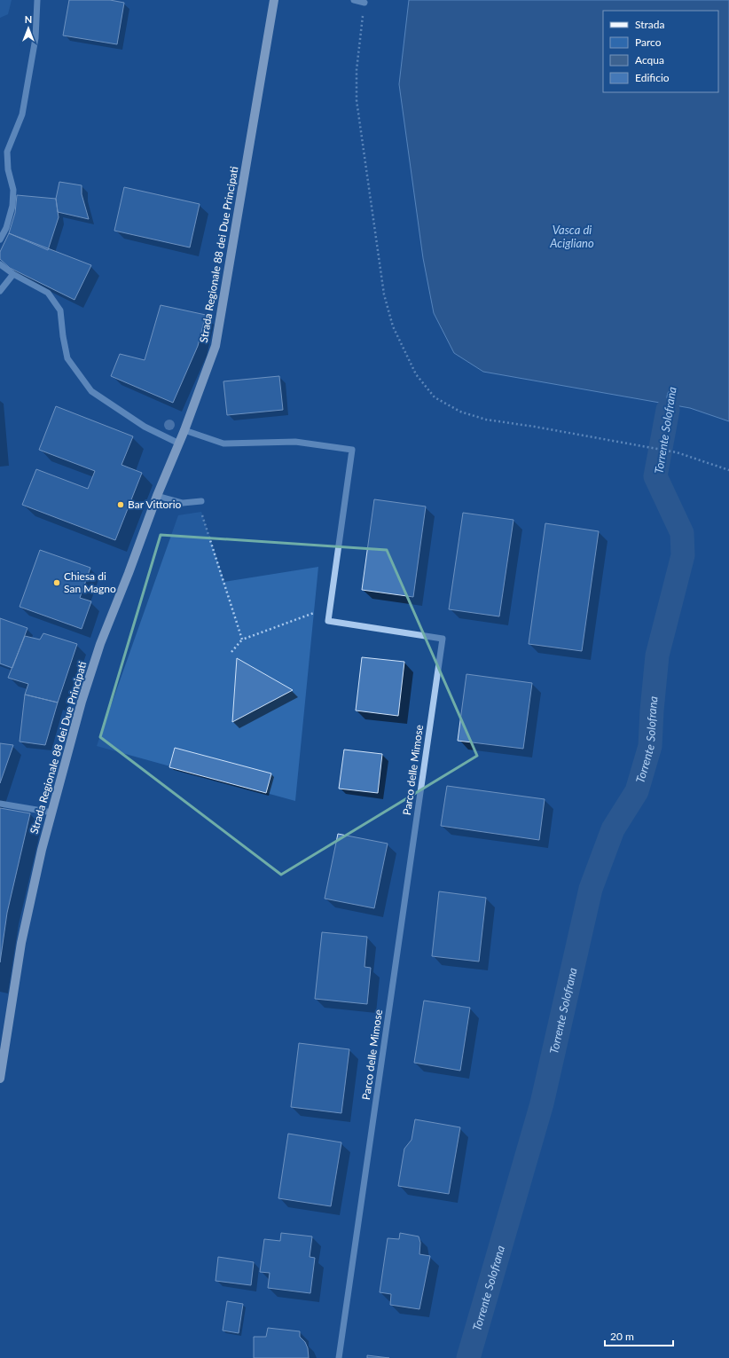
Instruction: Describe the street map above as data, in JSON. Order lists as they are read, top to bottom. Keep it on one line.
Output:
{"streets":{"main road":["Strada Regionale 88 dei Due Principati"],"street":["Parco delle Mimose"]},"crossings":[["Strada Regionale 88 dei Due Principati","Parco delle Mimose"]],"water":["Vasca di Acigliano","Torrente Solofrana"],"places":["Bar Vittorio","Chiesa di San Magno"],"legend":["Strada","Parco","Acqua","Edificio"],"scale_bar":"20 m","north":"top"}
